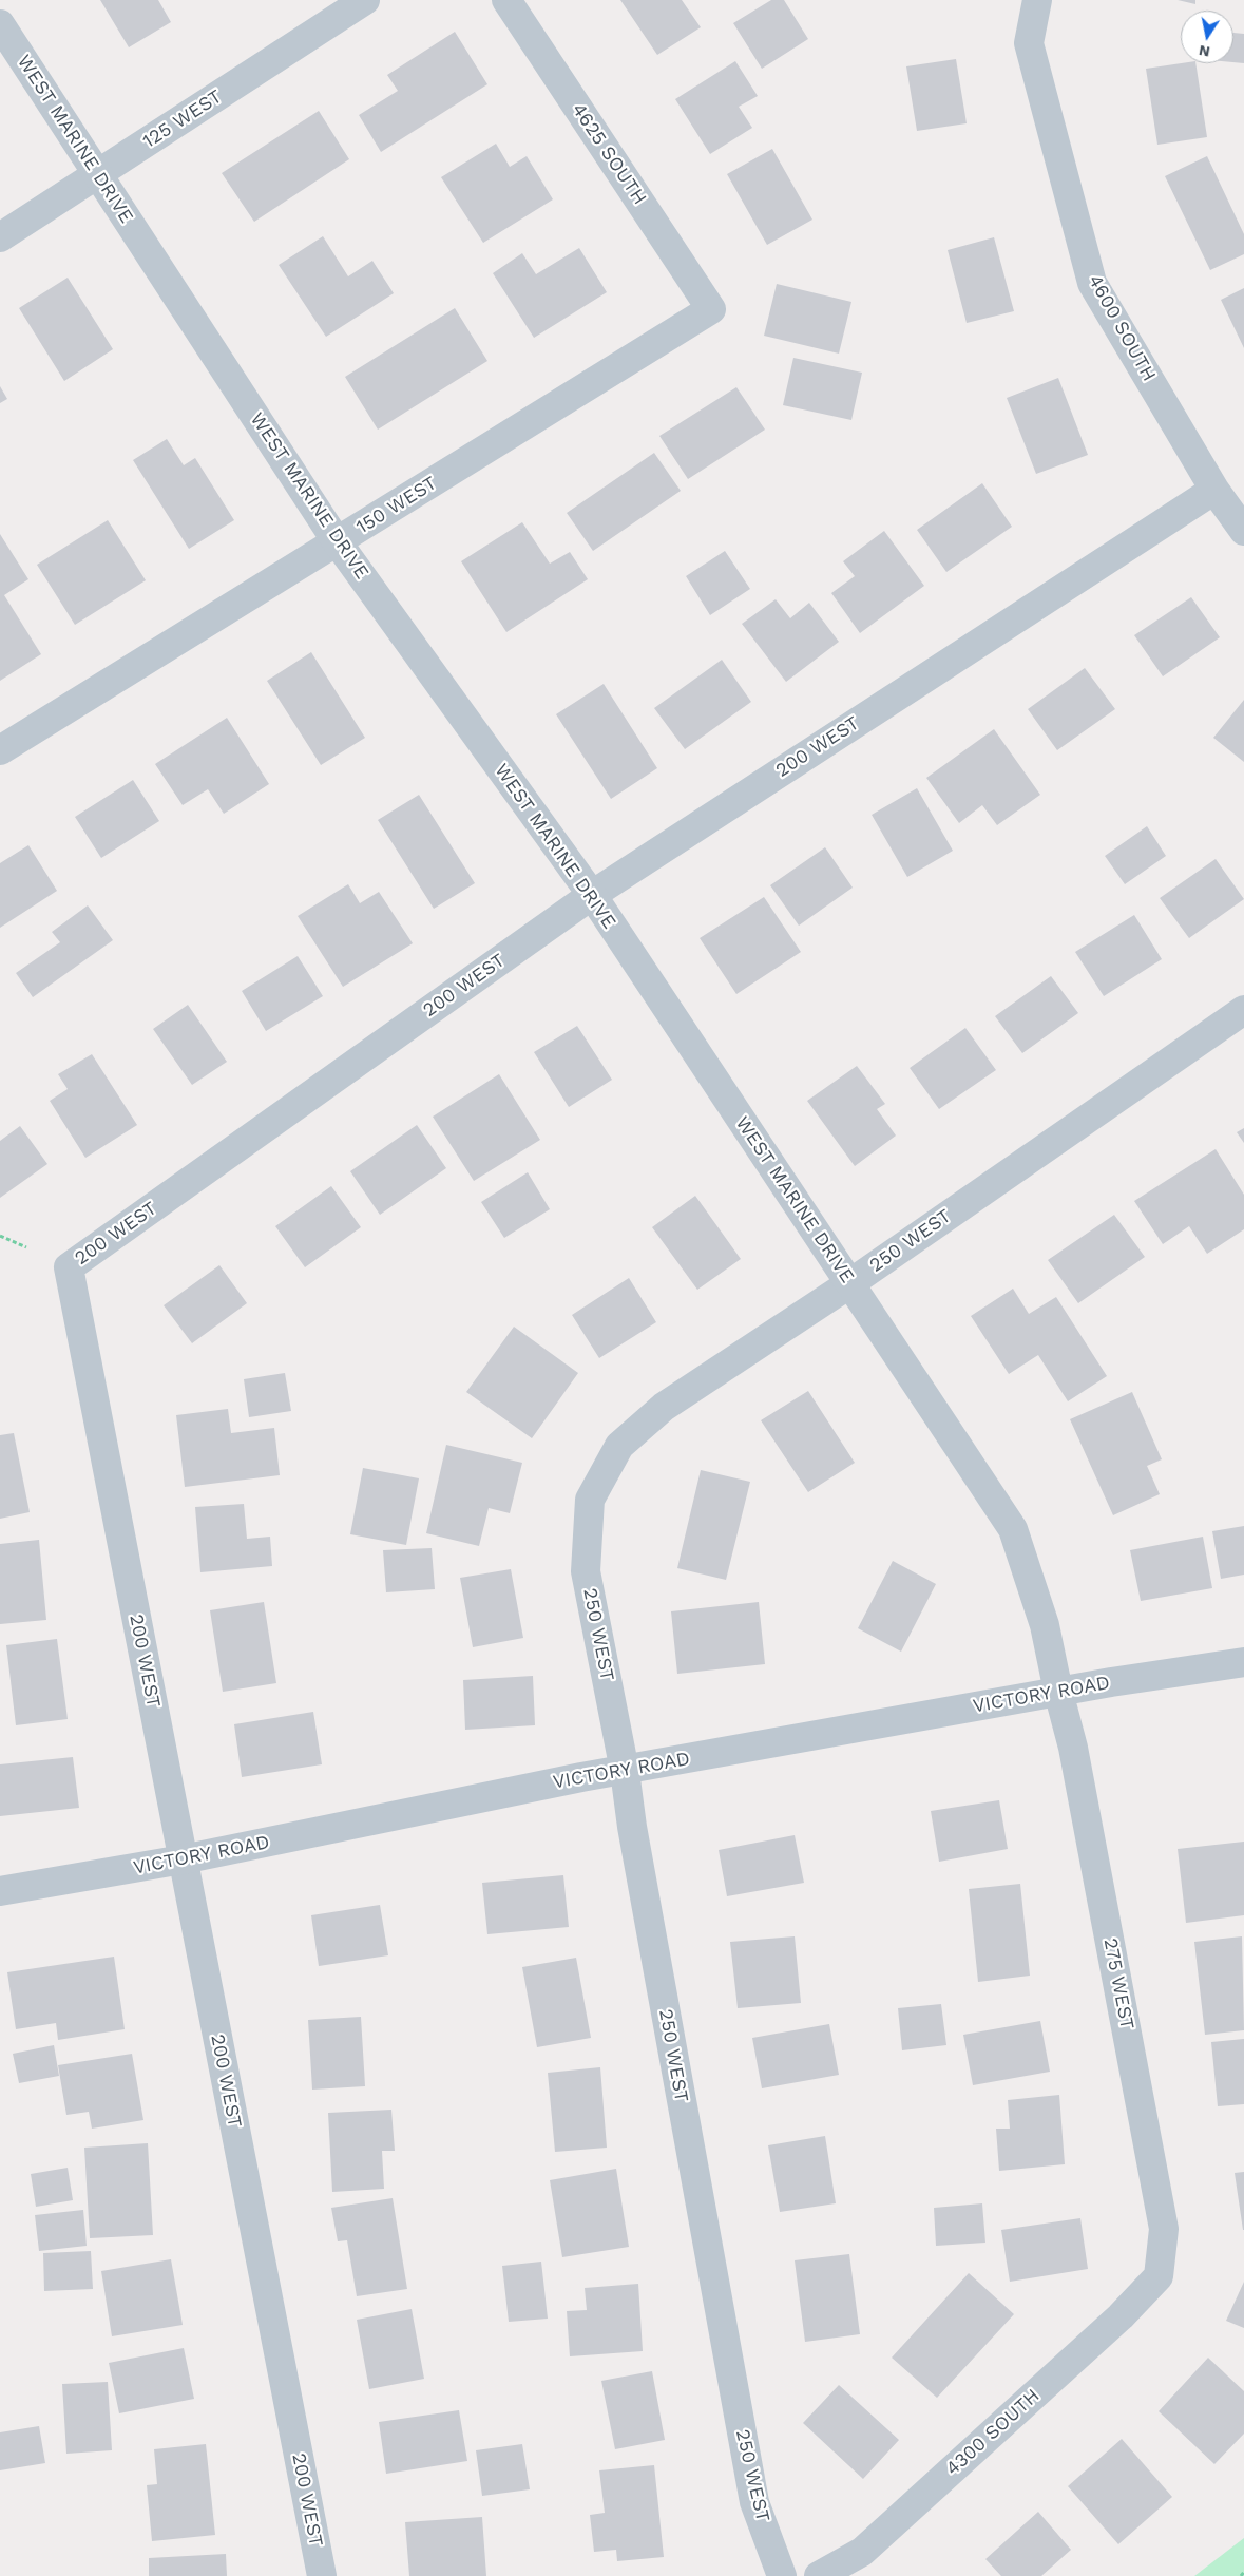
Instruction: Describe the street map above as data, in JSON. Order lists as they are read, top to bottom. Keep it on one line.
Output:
{"streets":{"street":["125 WEST","WEST MARINE DRIVE","4625 SOUTH","4600 SOUTH","150 WEST","200 WEST","250 WEST","VICTORY ROAD","275 WEST","4300 SOUTH"]},"crossings":[["125 WEST","WEST MARINE DRIVE"],["WEST MARINE DRIVE","150 WEST"],["WEST MARINE DRIVE","200 WEST"],["WEST MARINE DRIVE","250 WEST"],["WEST MARINE DRIVE","VICTORY ROAD"],["WEST MARINE DRIVE","275 WEST"],["4625 SOUTH","150 WEST"],["4600 SOUTH","200 WEST"],["200 WEST","VICTORY ROAD"],["250 WEST","VICTORY ROAD"],["VICTORY ROAD","275 WEST"],["275 WEST","4300 SOUTH"]],"north":"bottom"}
